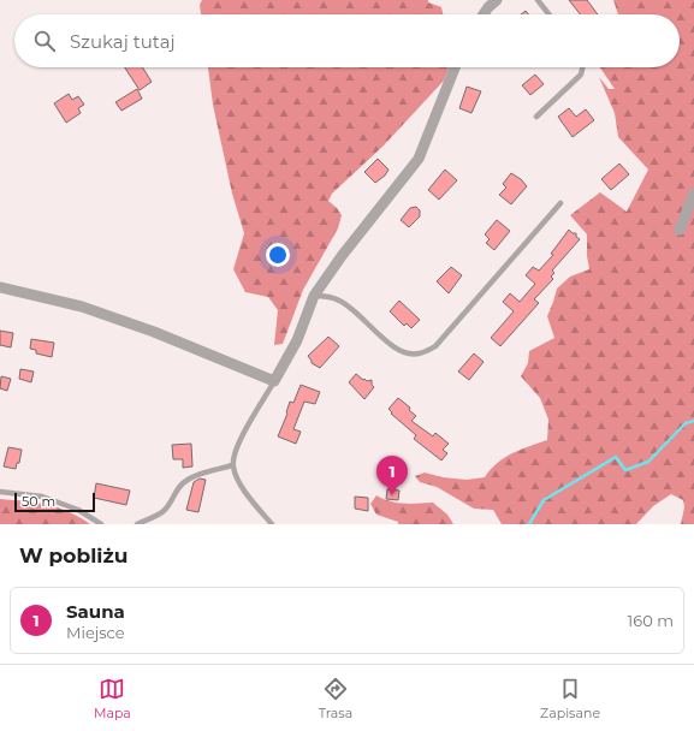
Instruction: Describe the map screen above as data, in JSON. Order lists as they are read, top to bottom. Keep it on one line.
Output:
{"scale_bar":"50 m","page":{"search":"Szukaj tutaj","pins":"1","scale":"50 m","heading":"W pobliżu","list":[{"mark":"1","name":"Sauna","note":"Miejsce","value":"160 m"}],"nav":["Mapa","Trasa","Zapisane"]}}
